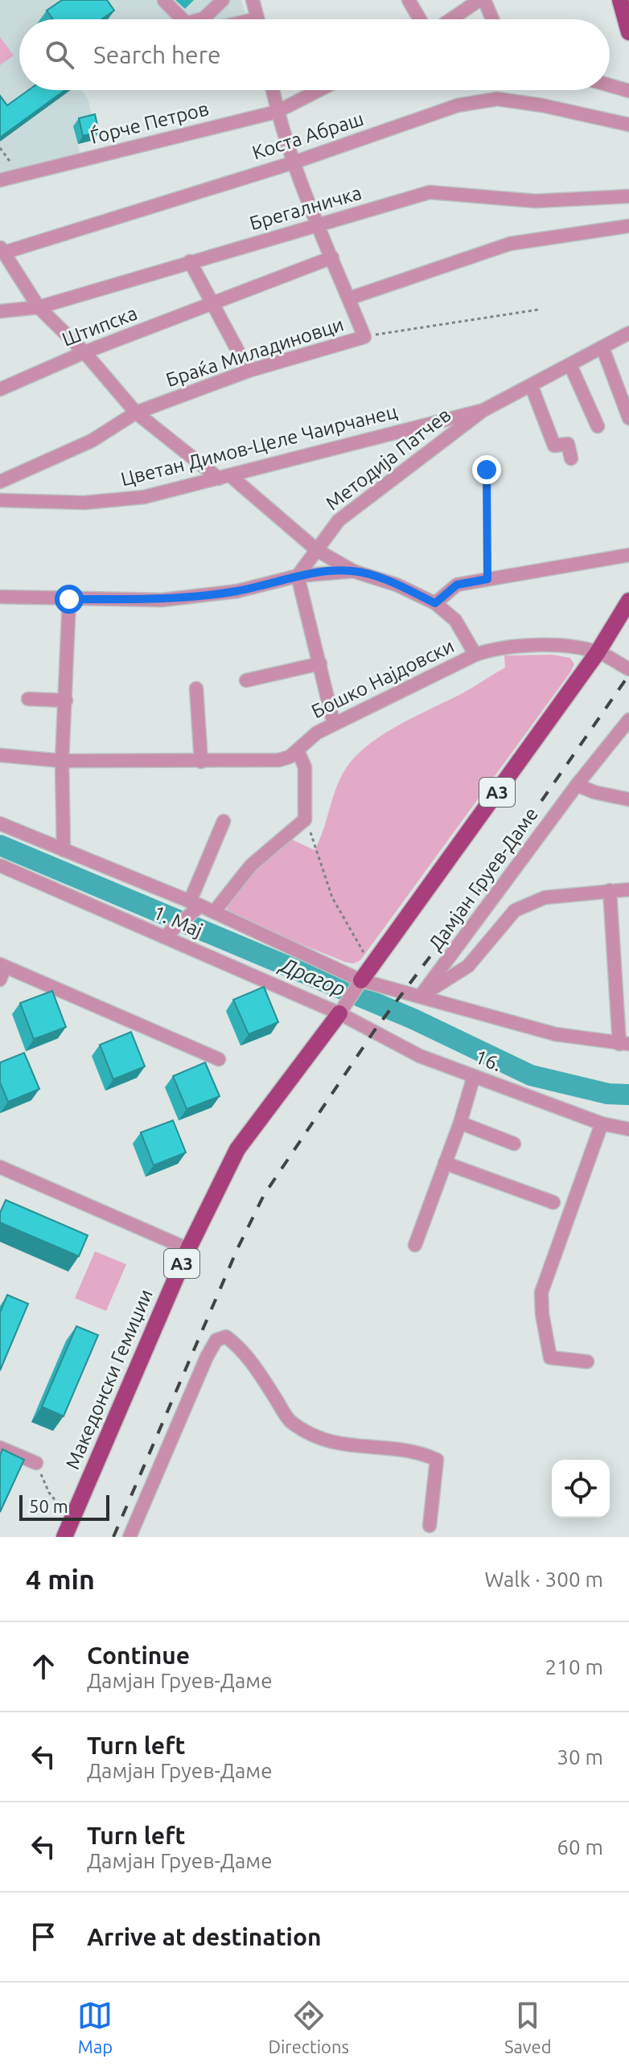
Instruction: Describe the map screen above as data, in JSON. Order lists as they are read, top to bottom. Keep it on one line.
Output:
{"streets":{"main road":["A3","Македонски Гемиџии"],"street":["Ѓорче Петров","Коста Абраш","Брегалничка","Штипска","Браќа Миладиновци","Цветан Димов-Целе Чаирчанец","Методија Патчев","Бошко Најдовски","Дамјан Груев-Даме","1. Мај","16."]},"crossings":[["Цветан Димов-Целе Чаирчанец","Методија Патчев"],["A3","1. Мај"],["A3","16."],["A3","Македонски Гемиџии"],["Дамјан Груев-Даме","1. Мај"],["1. Мај","16."],["1. Мај","Македонски Гемиџии"],["16.","Македонски Гемиџии"]],"water":["Драгор"],"scale_bar":"50 m","page":{"search":"Search here","scale":"50 m","heading":["4 min","Walk · 300 m"],"list":[["Continue","Дамјан Груев-Даме","210 m"],["Turn left","Дамјан Груев-Даме","30 m"],["Turn left","Дамјан Груев-Даме","60 m"],"Arrive at destination"],"nav":["Map","Directions","Saved"]}}
